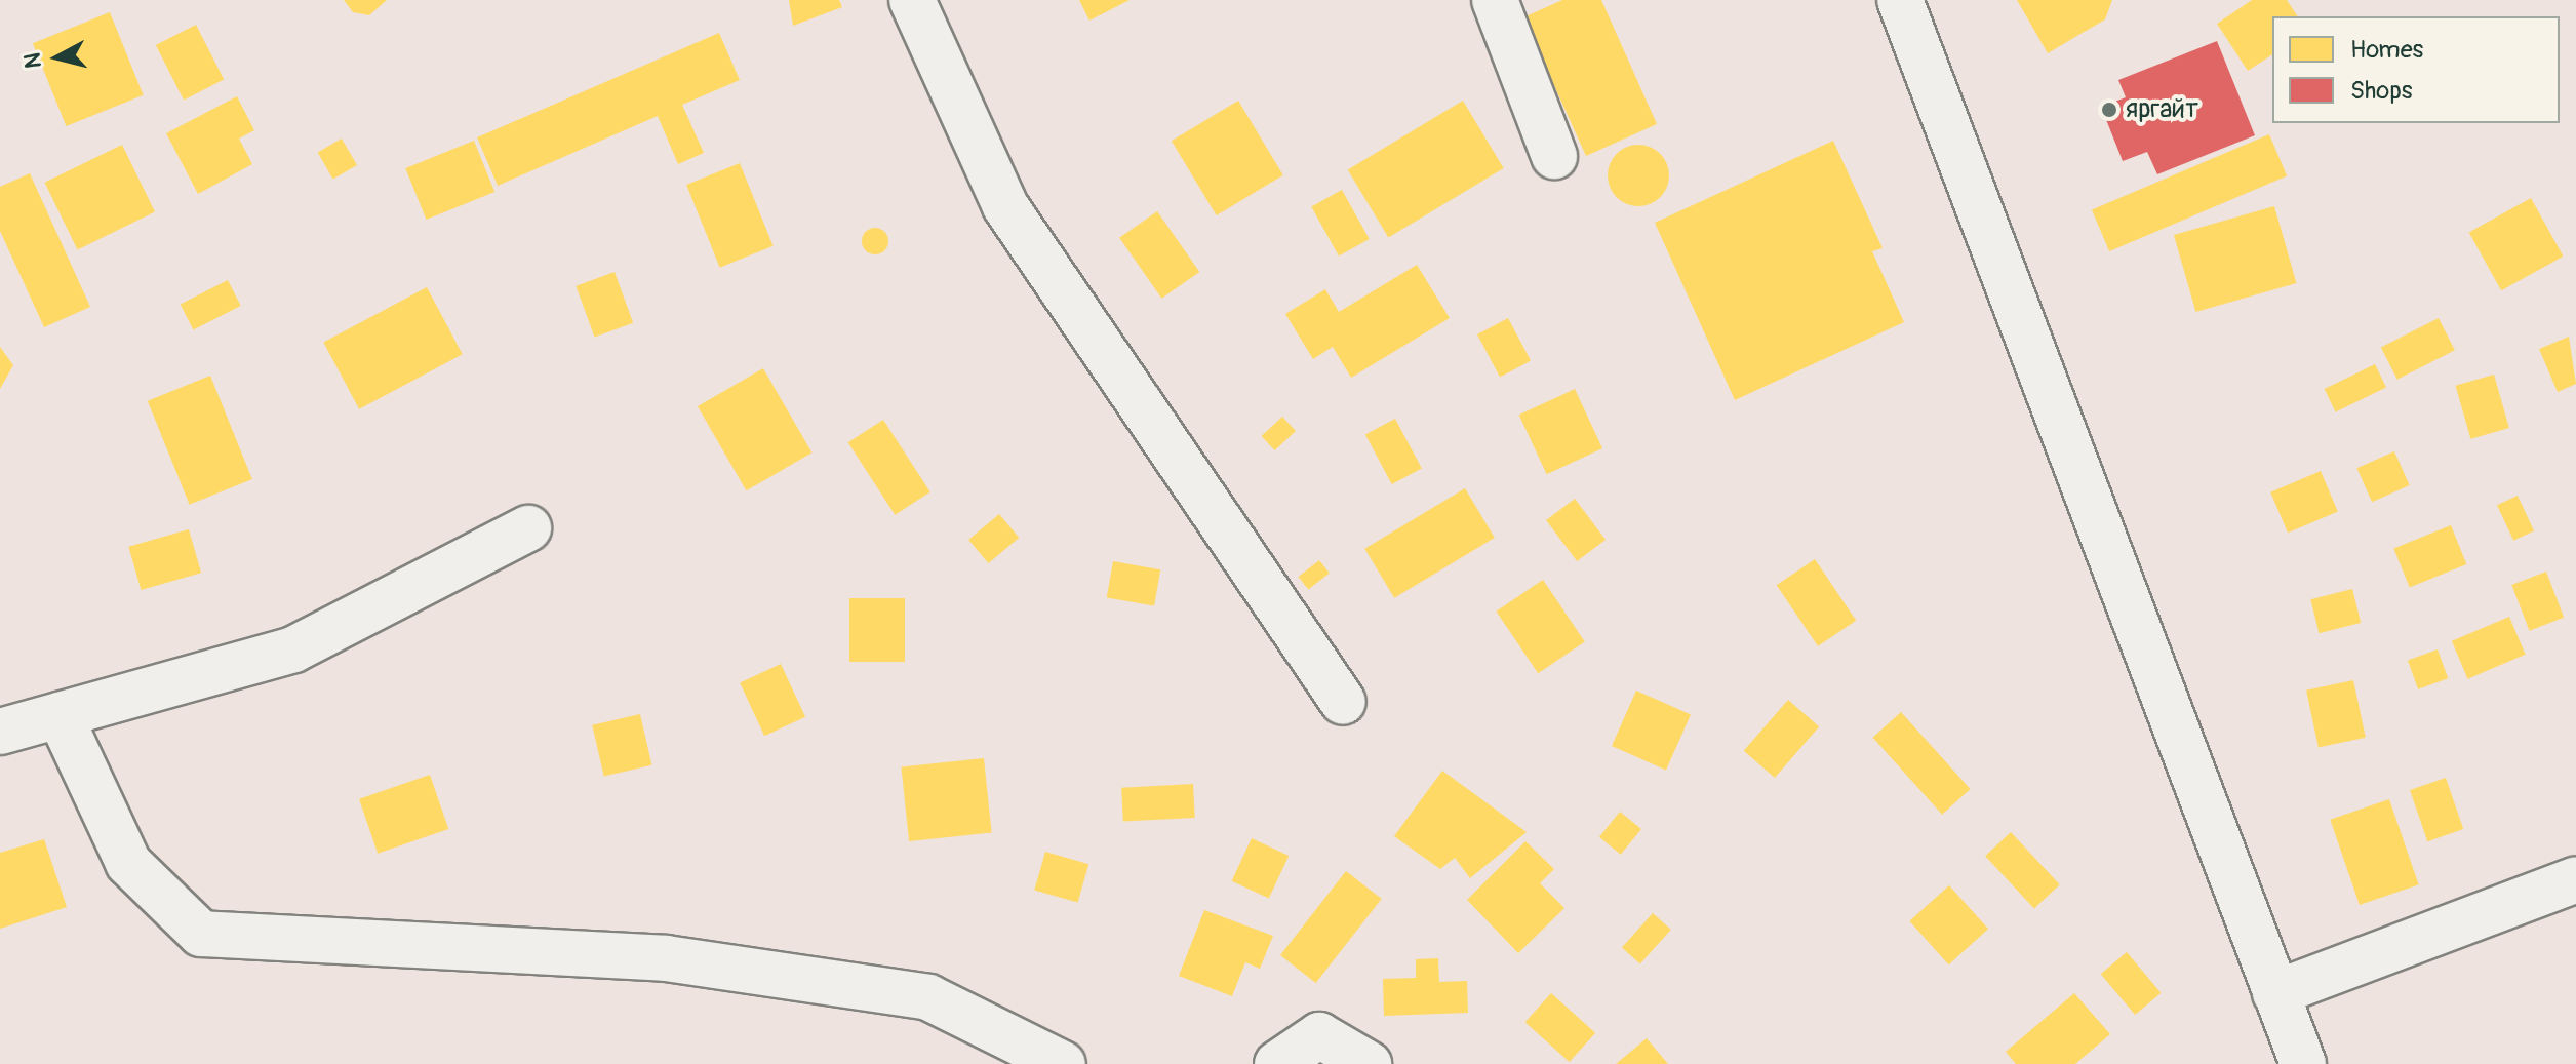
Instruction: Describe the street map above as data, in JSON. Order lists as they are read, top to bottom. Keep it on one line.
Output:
{"places":["яргайт"],"legend":["Homes","Shops"],"north":"left"}
